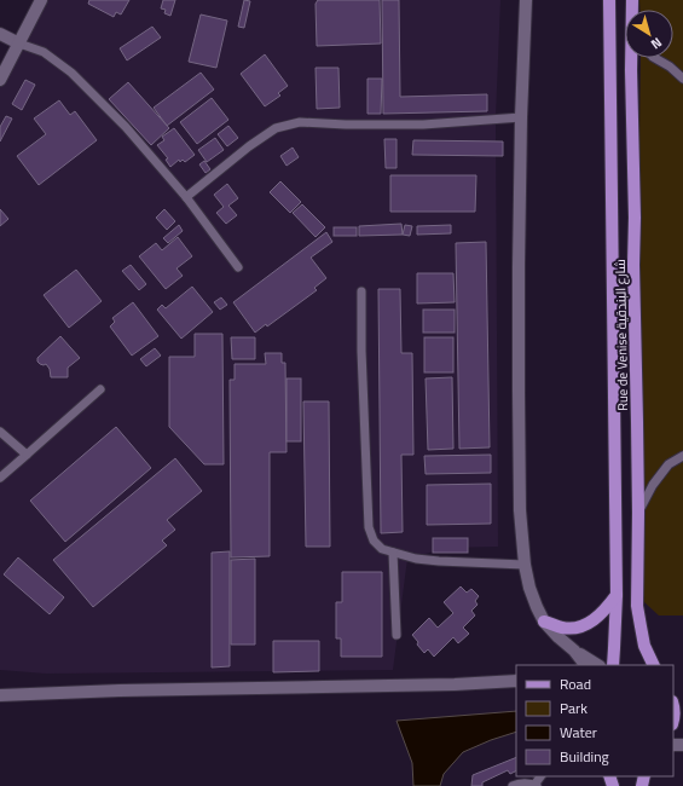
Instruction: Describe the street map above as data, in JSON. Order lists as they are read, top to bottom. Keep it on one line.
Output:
{"streets":{"main road":["Rue de Venise شارع البندقية"]},"legend":["Road","Park","Water","Building"],"north":"bottom right"}
